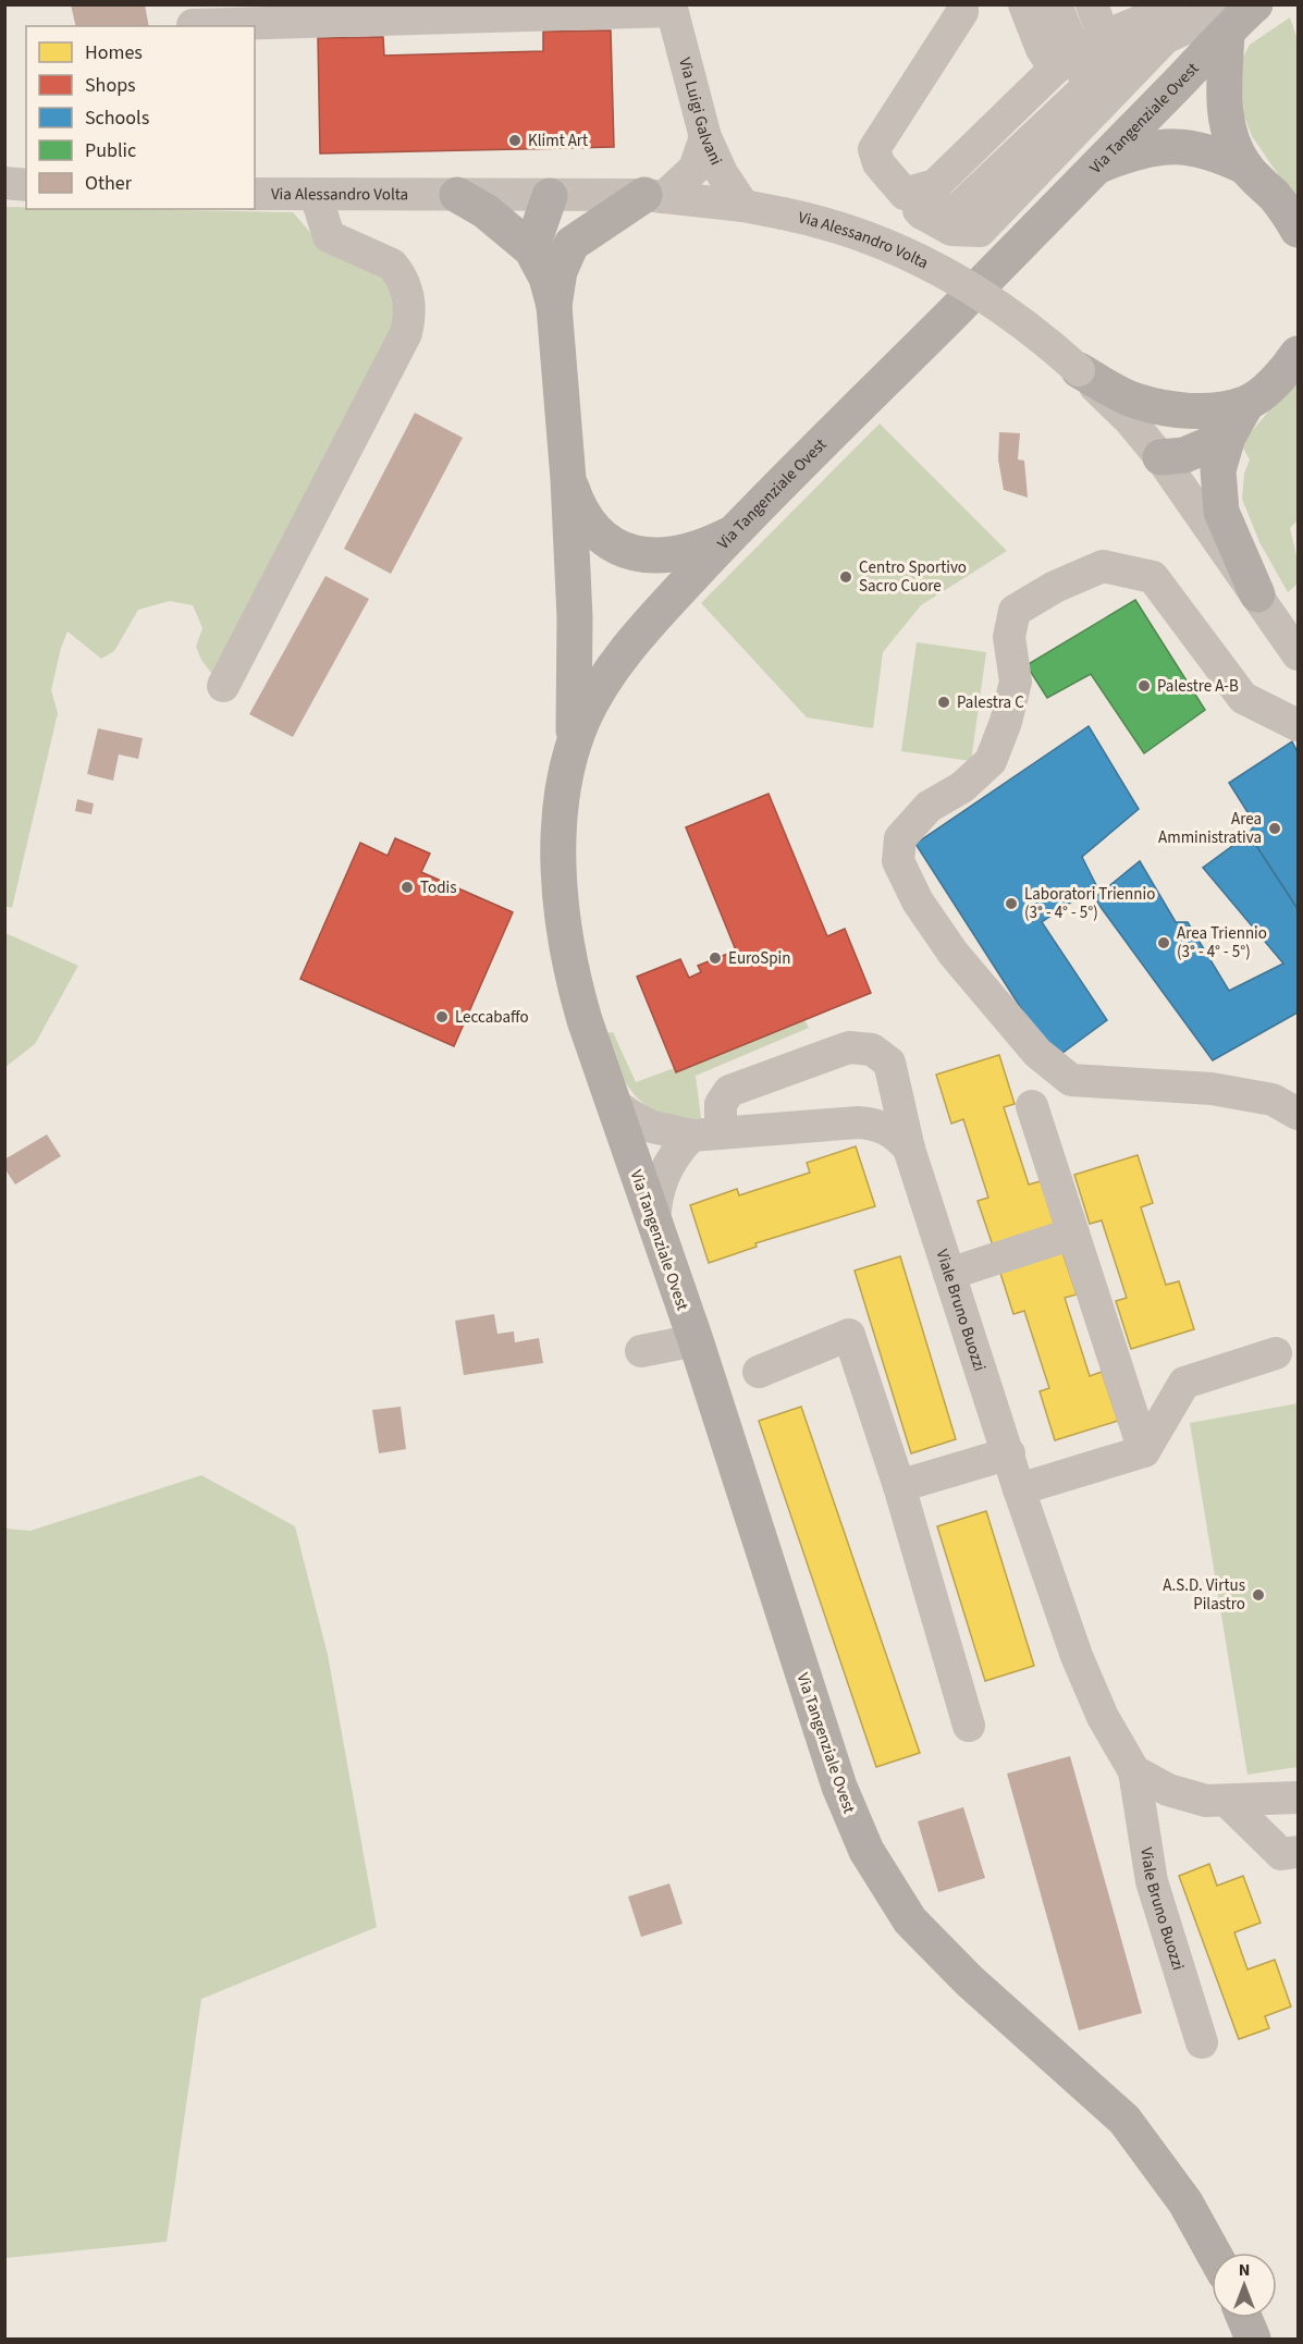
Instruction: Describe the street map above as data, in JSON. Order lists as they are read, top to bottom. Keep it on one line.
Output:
{"streets":{"main road":["Via Tangenziale Ovest"],"street":["Via Luigi Galvani","Via Alessandro Volta","Viale Bruno Buozzi"]},"crossings":[["Via Luigi Galvani","Via Alessandro Volta"]],"places":["Klimt Art","Centro Sportivo Sacro Cuore","Palestre A-B","Palestra C","Area Amministrativa","Todis","Laboratori Triennio (3° - 4° - 5°)","Area Triennio (3° - 4° - 5°)","EuroSpin","Leccabaffo","A.S.D. Virtus Pilastro"],"legend":["Homes","Shops","Schools","Public","Other"],"north":"top"}
